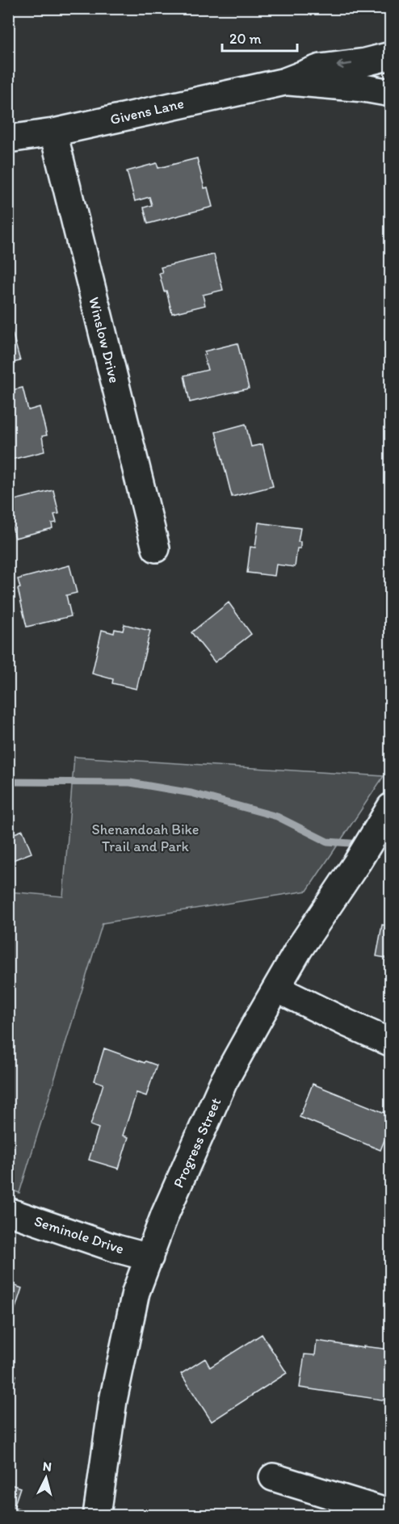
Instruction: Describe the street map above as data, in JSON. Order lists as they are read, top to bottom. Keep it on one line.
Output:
{"streets":{"street":["Givens Lane","Winslow Drive","Progress Street","Seminole Drive"]},"crossings":[["Givens Lane","Winslow Drive"],["Progress Street","Seminole Drive"]],"parks":["Shenandoah Bike Trail and Park"],"scale_bar":"20 m","north":"top"}
